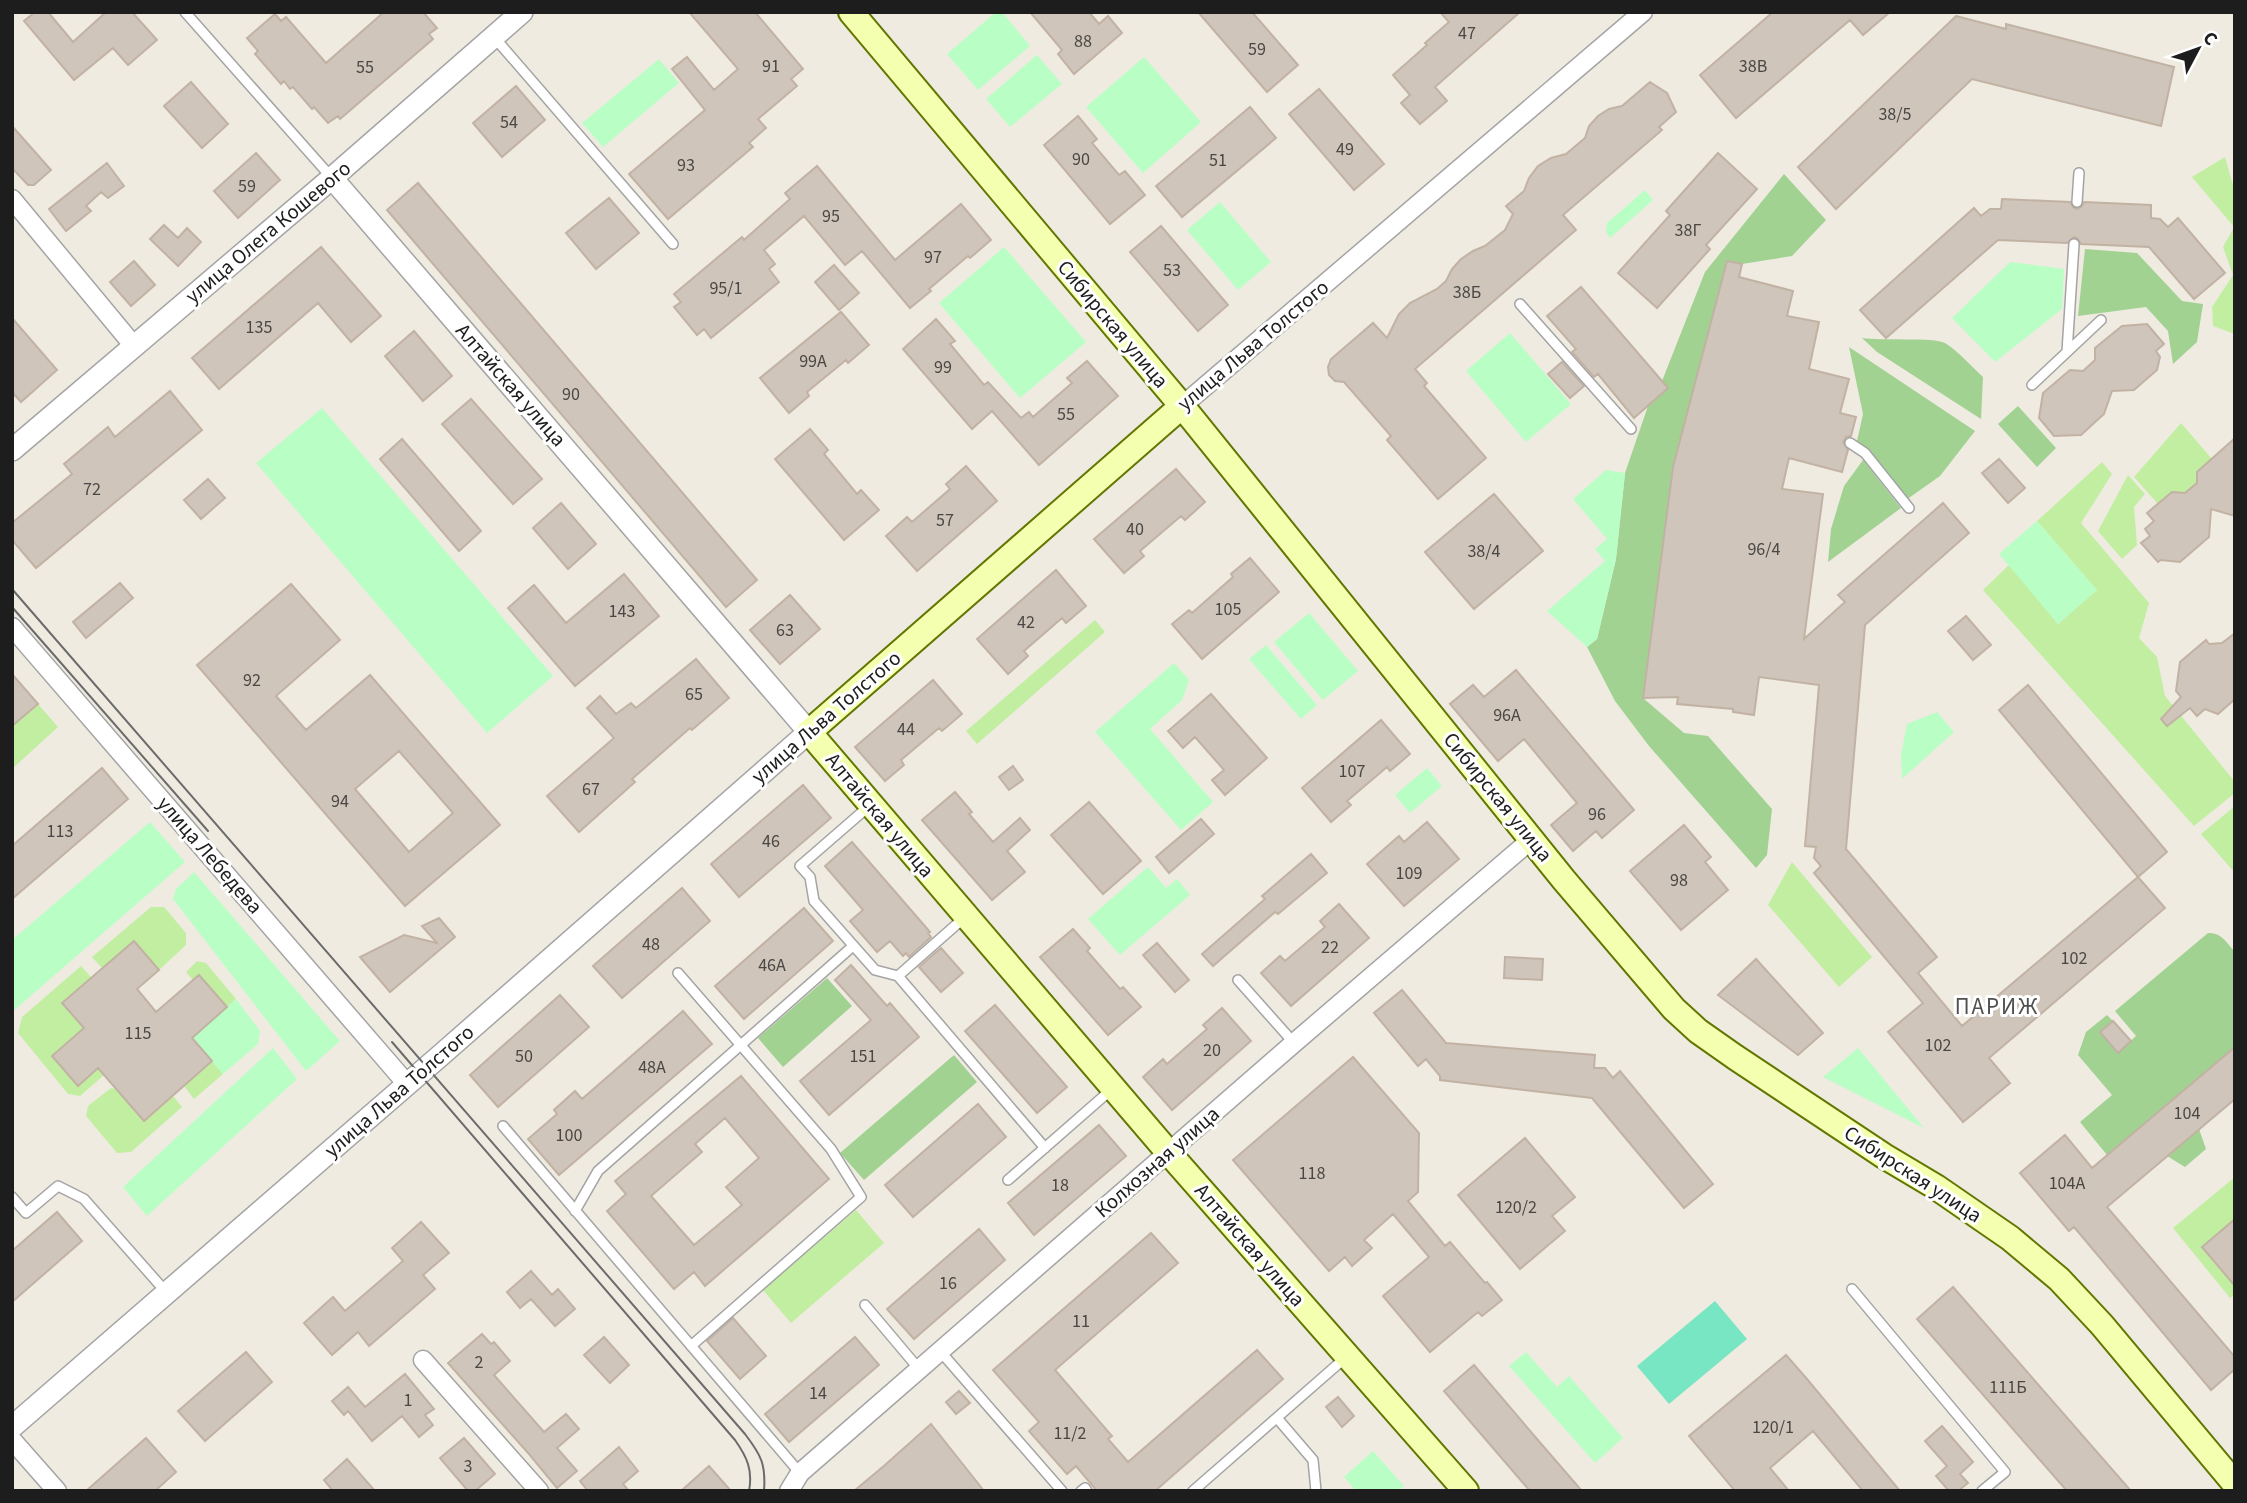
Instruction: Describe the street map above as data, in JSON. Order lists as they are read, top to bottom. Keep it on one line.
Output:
{"streets":{"main road":["Сибирская улица","улица Льва Толстого","Алтайская улица"],"street":["улица Олега Кошевого","улица Лебедева","Колхозная улица"]},"crossings":[["улица Олега Кошевого","Алтайская улица"],["Сибирская улица","улица Льва Толстого"],["Сибирская улица","Колхозная улица"],["улица Льва Толстого","Алтайская улица"],["улица Льва Толстого","улица Лебедева"],["Алтайская улица","Колхозная улица"]],"districts":["ПАРИЖ"],"house_numbers":["47","88","59","91","38В","55","38/5","54","49","90","51","93","59","95","38Г","97","53","95/1","38Б","135","99А","99","90","55","72","57","40","96/4","38/4","105","143","42","63","92","65","96А","44","107","67","94","96","113","46","109","98","48","22","102","46А","115","102","20","50","151","48А","104","100","118","104А","18","120/2","16","11","2","111Б","14","1","120/1","11/2","3"],"north":"top right"}
